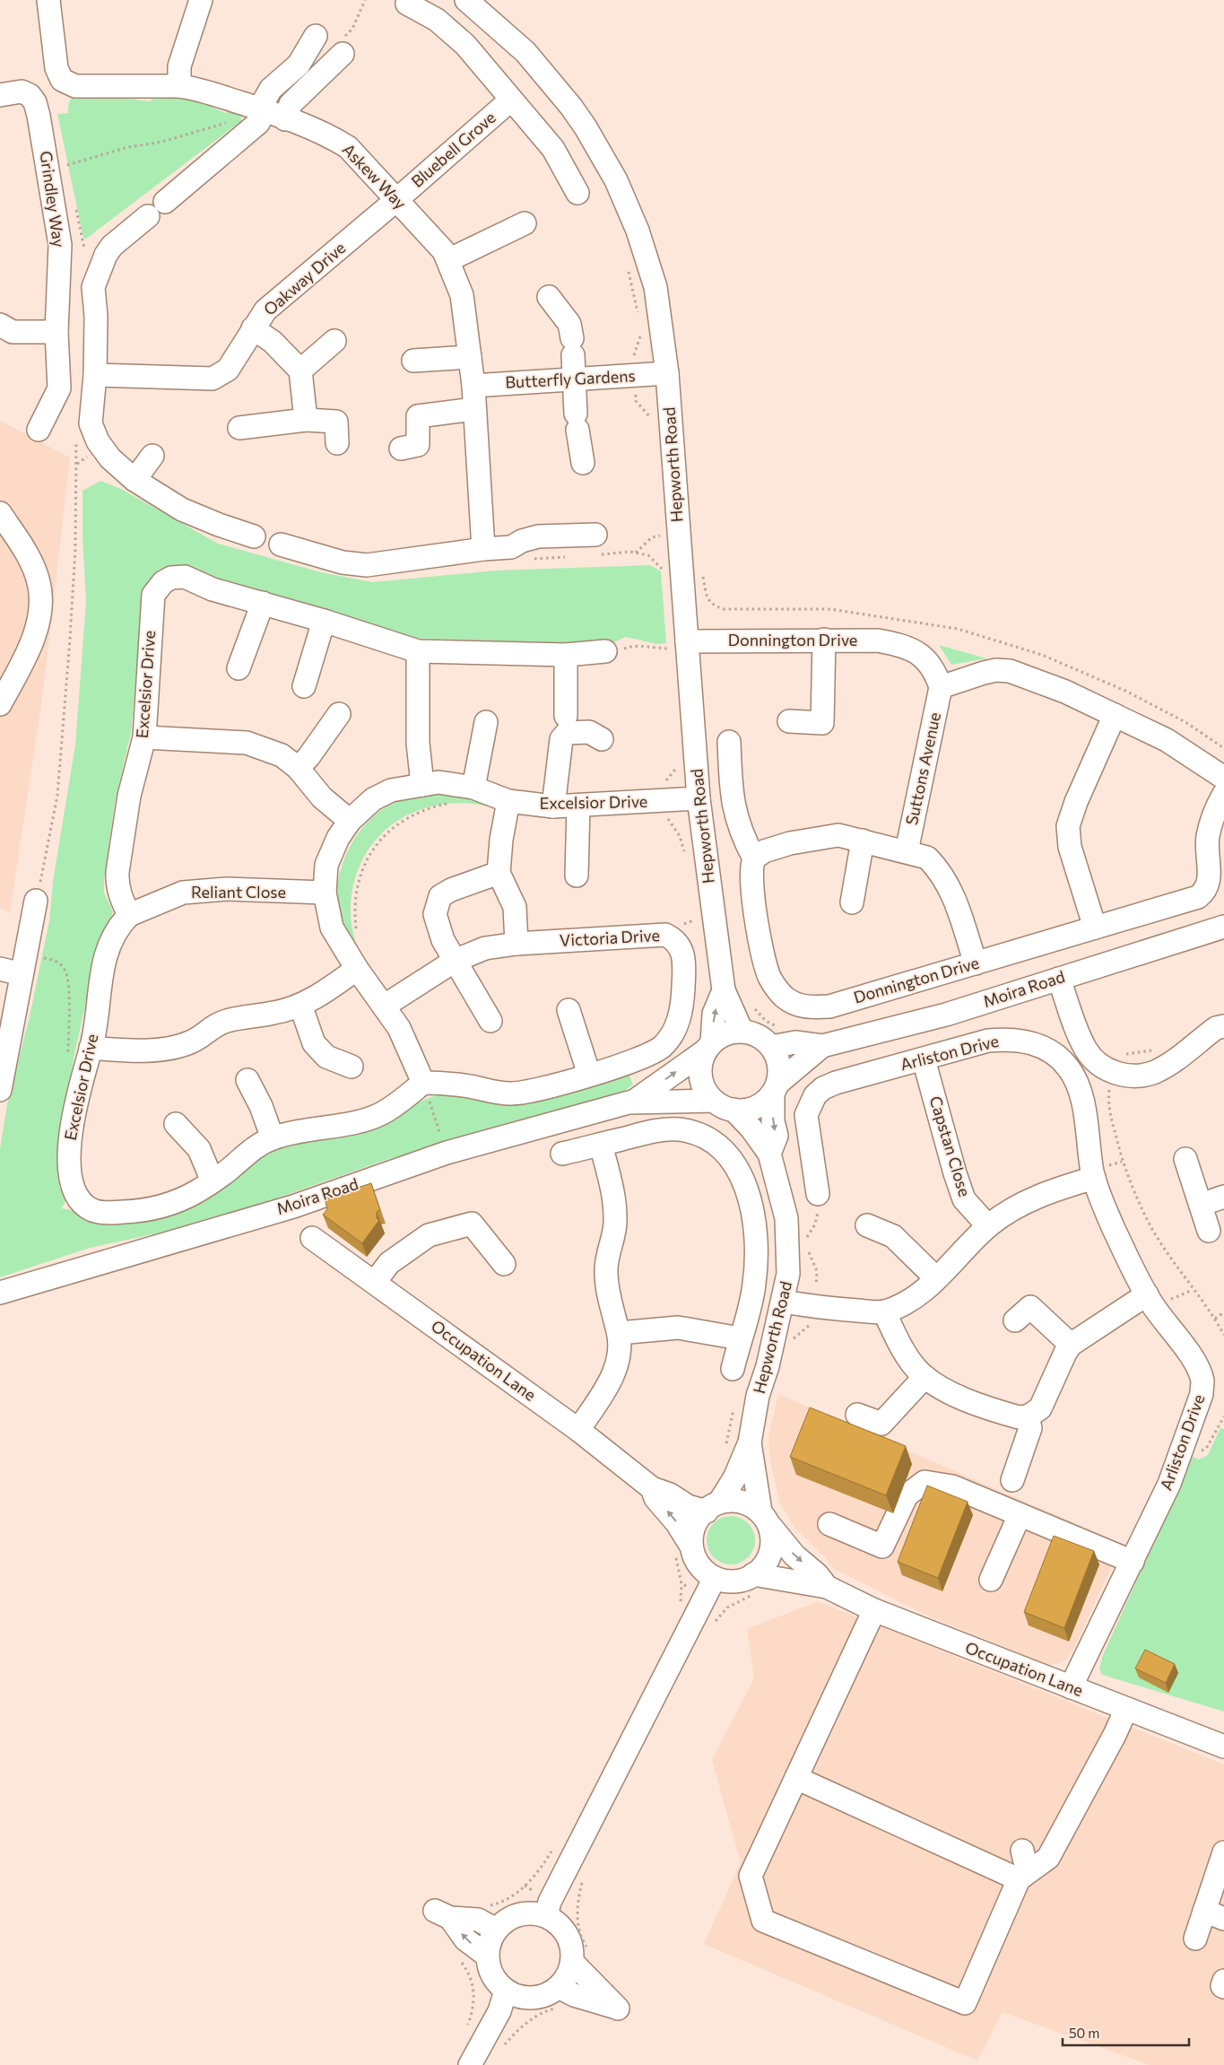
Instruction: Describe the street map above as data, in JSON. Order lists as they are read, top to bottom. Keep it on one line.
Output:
{"streets":{"street":["Bluebell Grove","Askew Way","Grindley Way","Oakway Drive","Butterfly Gardens","Hepworth Road","Donnington Drive","Excelsior Drive","Suttons Avenue","Reliant Close","Victoria Drive","Moira Road","Arliston Drive","Capstan Close","Occupation Lane"]},"crossings":[["Bluebell Grove","Askew Way"],["Bluebell Grove","Oakway Drive"],["Askew Way","Oakway Drive"],["Askew Way","Butterfly Gardens"],["Butterfly Gardens","Hepworth Road"],["Hepworth Road","Donnington Drive"],["Hepworth Road","Excelsior Drive"],["Hepworth Road","Moira Road"],["Hepworth Road","Occupation Lane"],["Donnington Drive","Suttons Avenue"],["Excelsior Drive","Reliant Close"],["Excelsior Drive","Victoria Drive"],["Arliston Drive","Capstan Close"],["Arliston Drive","Occupation Lane"]],"scale_bar":"50 m"}
